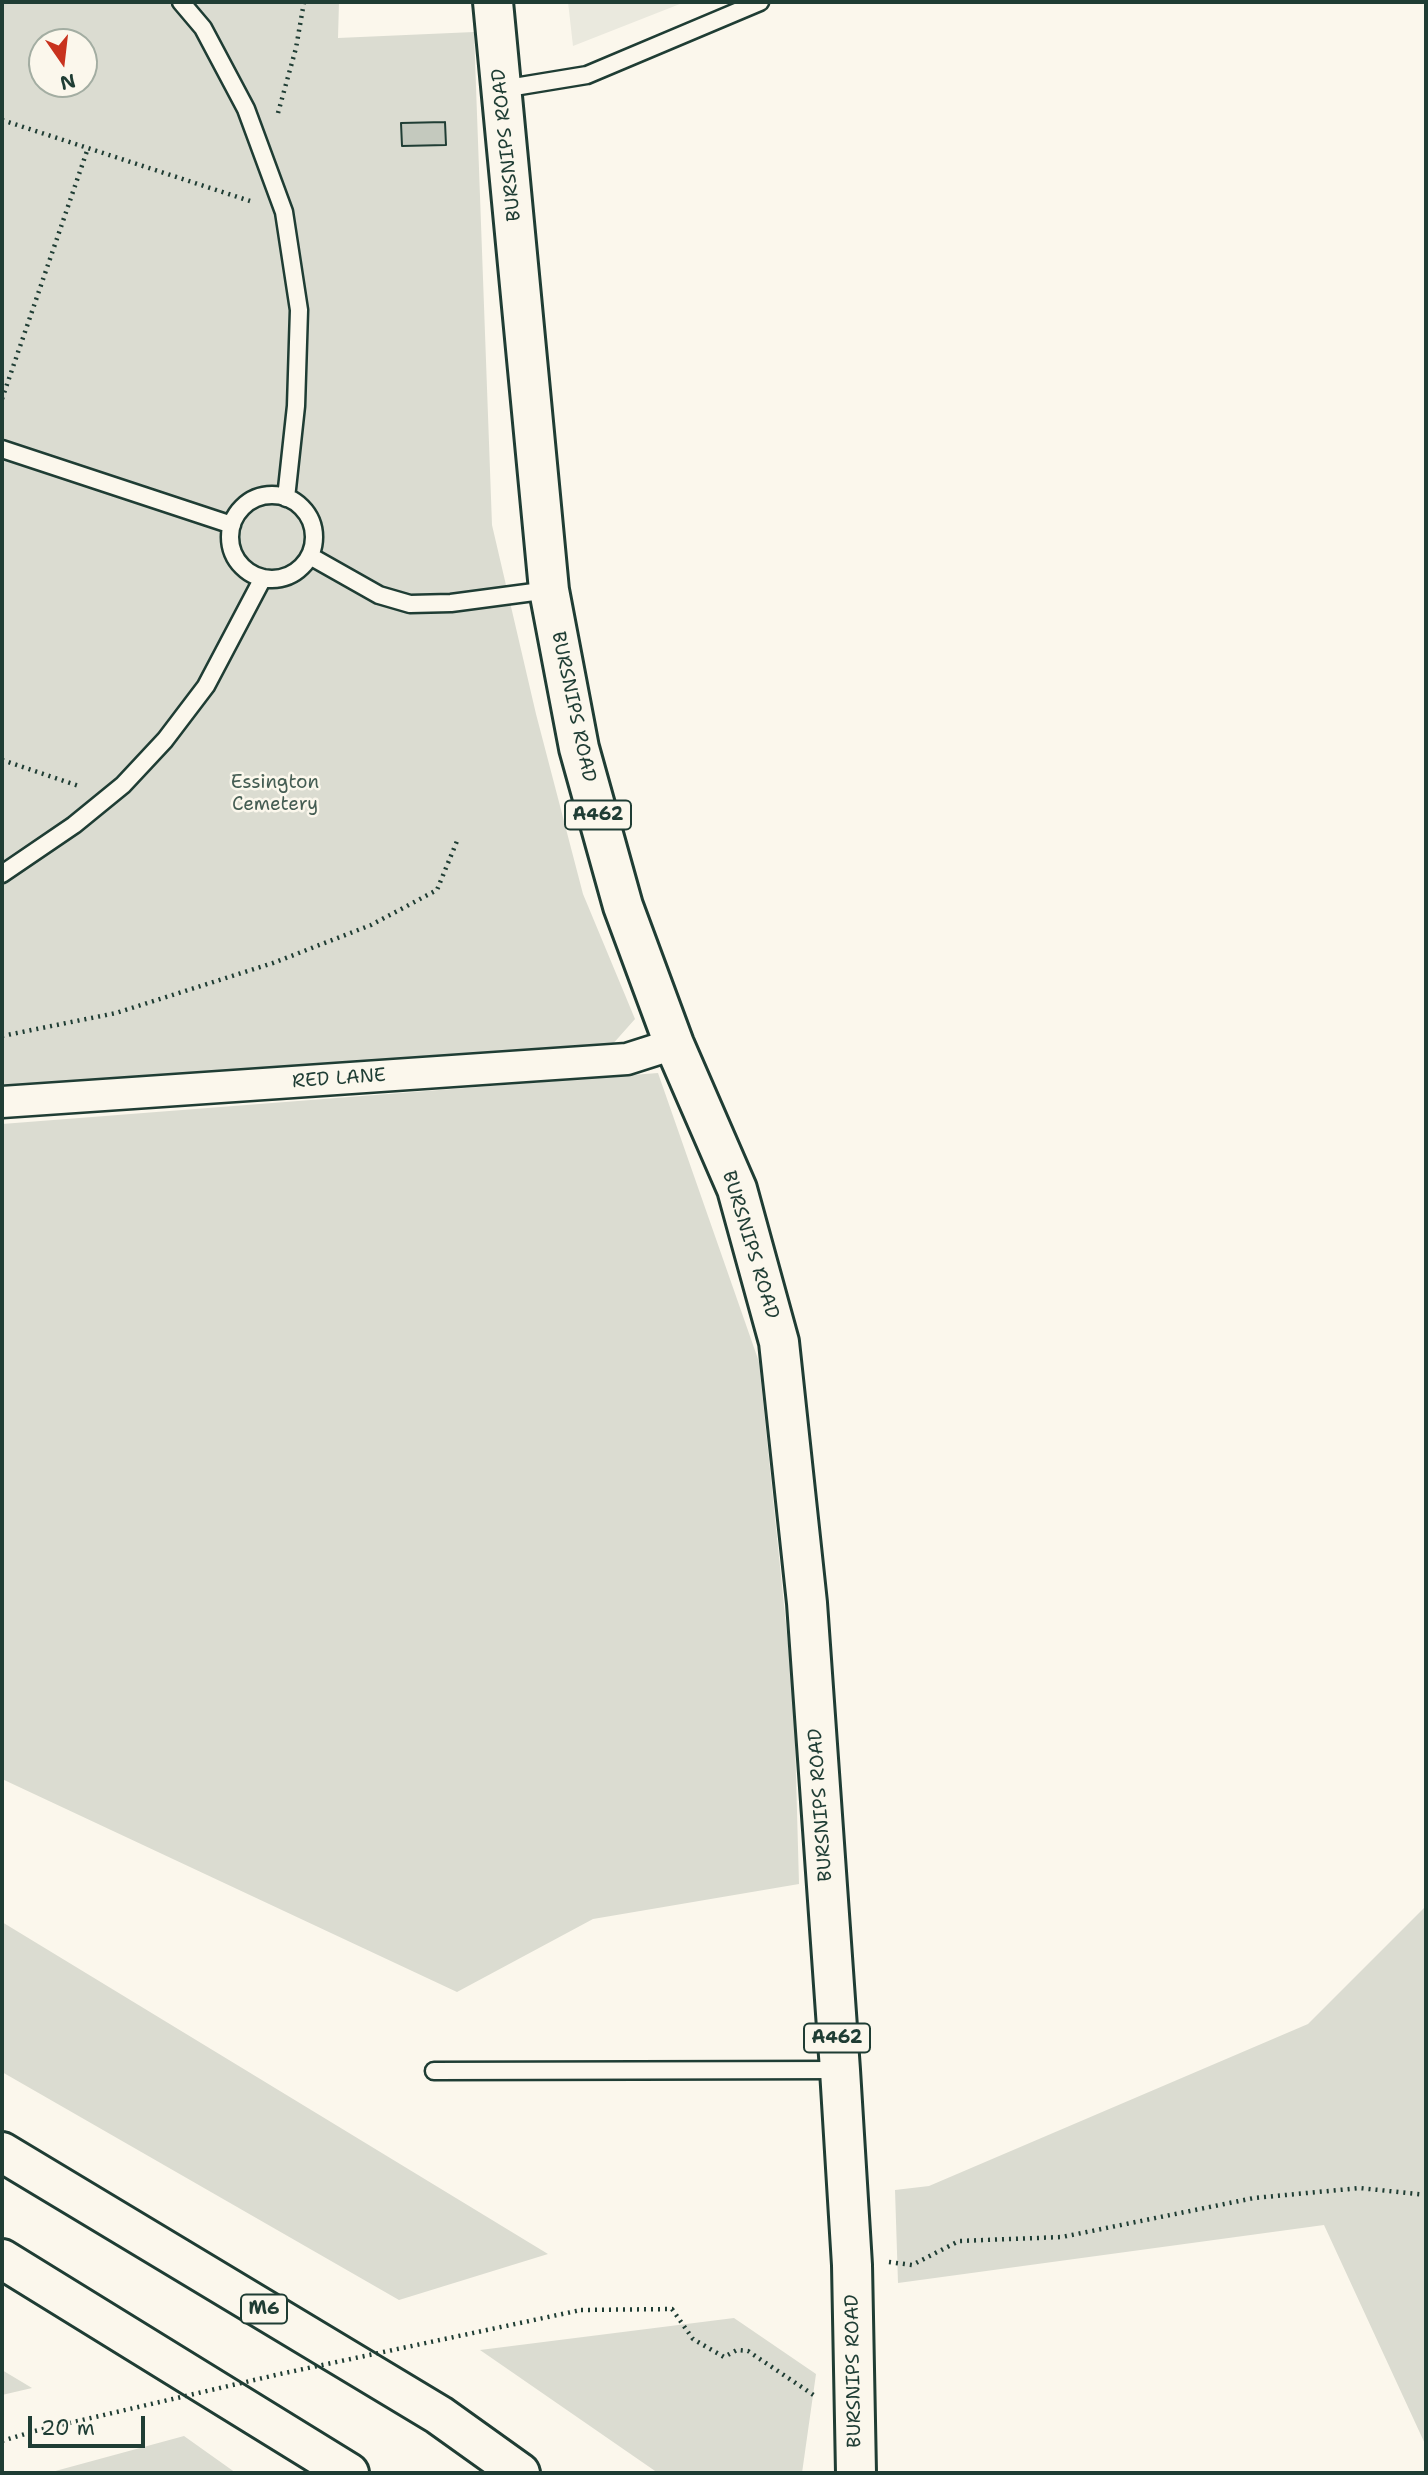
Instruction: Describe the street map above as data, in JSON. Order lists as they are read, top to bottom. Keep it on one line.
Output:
{"streets":{"main road":["BURSNIPS ROAD","A462","M6"],"street":["RED LANE"]},"crossings":[["BURSNIPS ROAD","RED LANE"]],"parks":["Essington Cemetery"],"scale_bar":"20 m","north":"bottom"}
